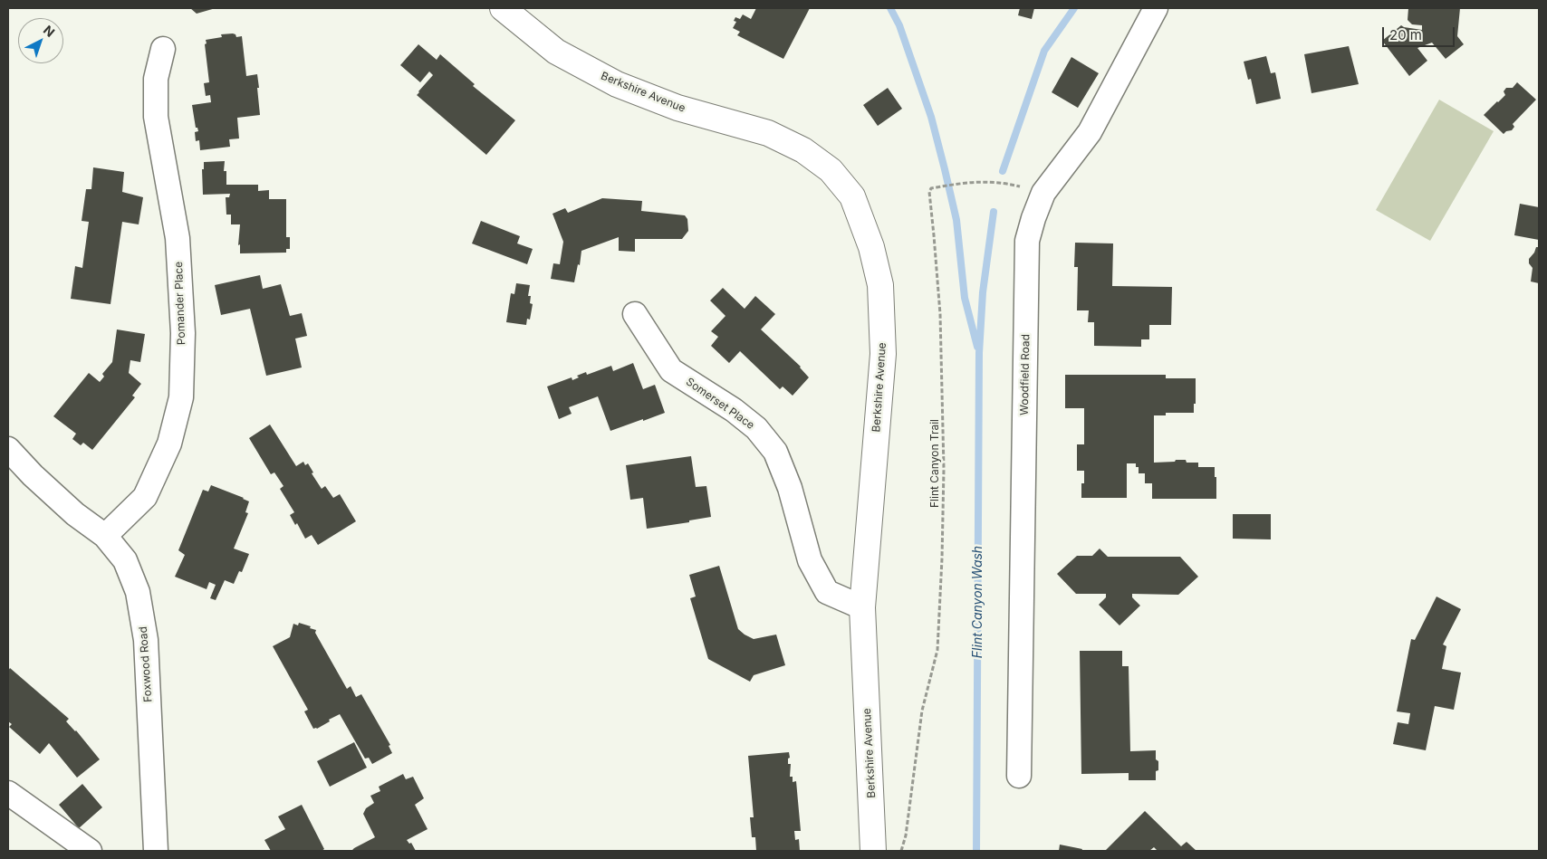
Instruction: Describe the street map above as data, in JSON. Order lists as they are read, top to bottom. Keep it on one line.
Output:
{"streets":{"street":["Berkshire Avenue","Pomander Place","Woodfield Road","Somerset Place","Foxwood Road"],"path":["Flint Canyon Trail"]},"crossings":[["Berkshire Avenue","Somerset Place"],["Pomander Place","Foxwood Road"],["Woodfield Road","Flint Canyon Trail"]],"water":["Flint Canyon Wash"],"scale_bar":"20 m","north":"top right"}
